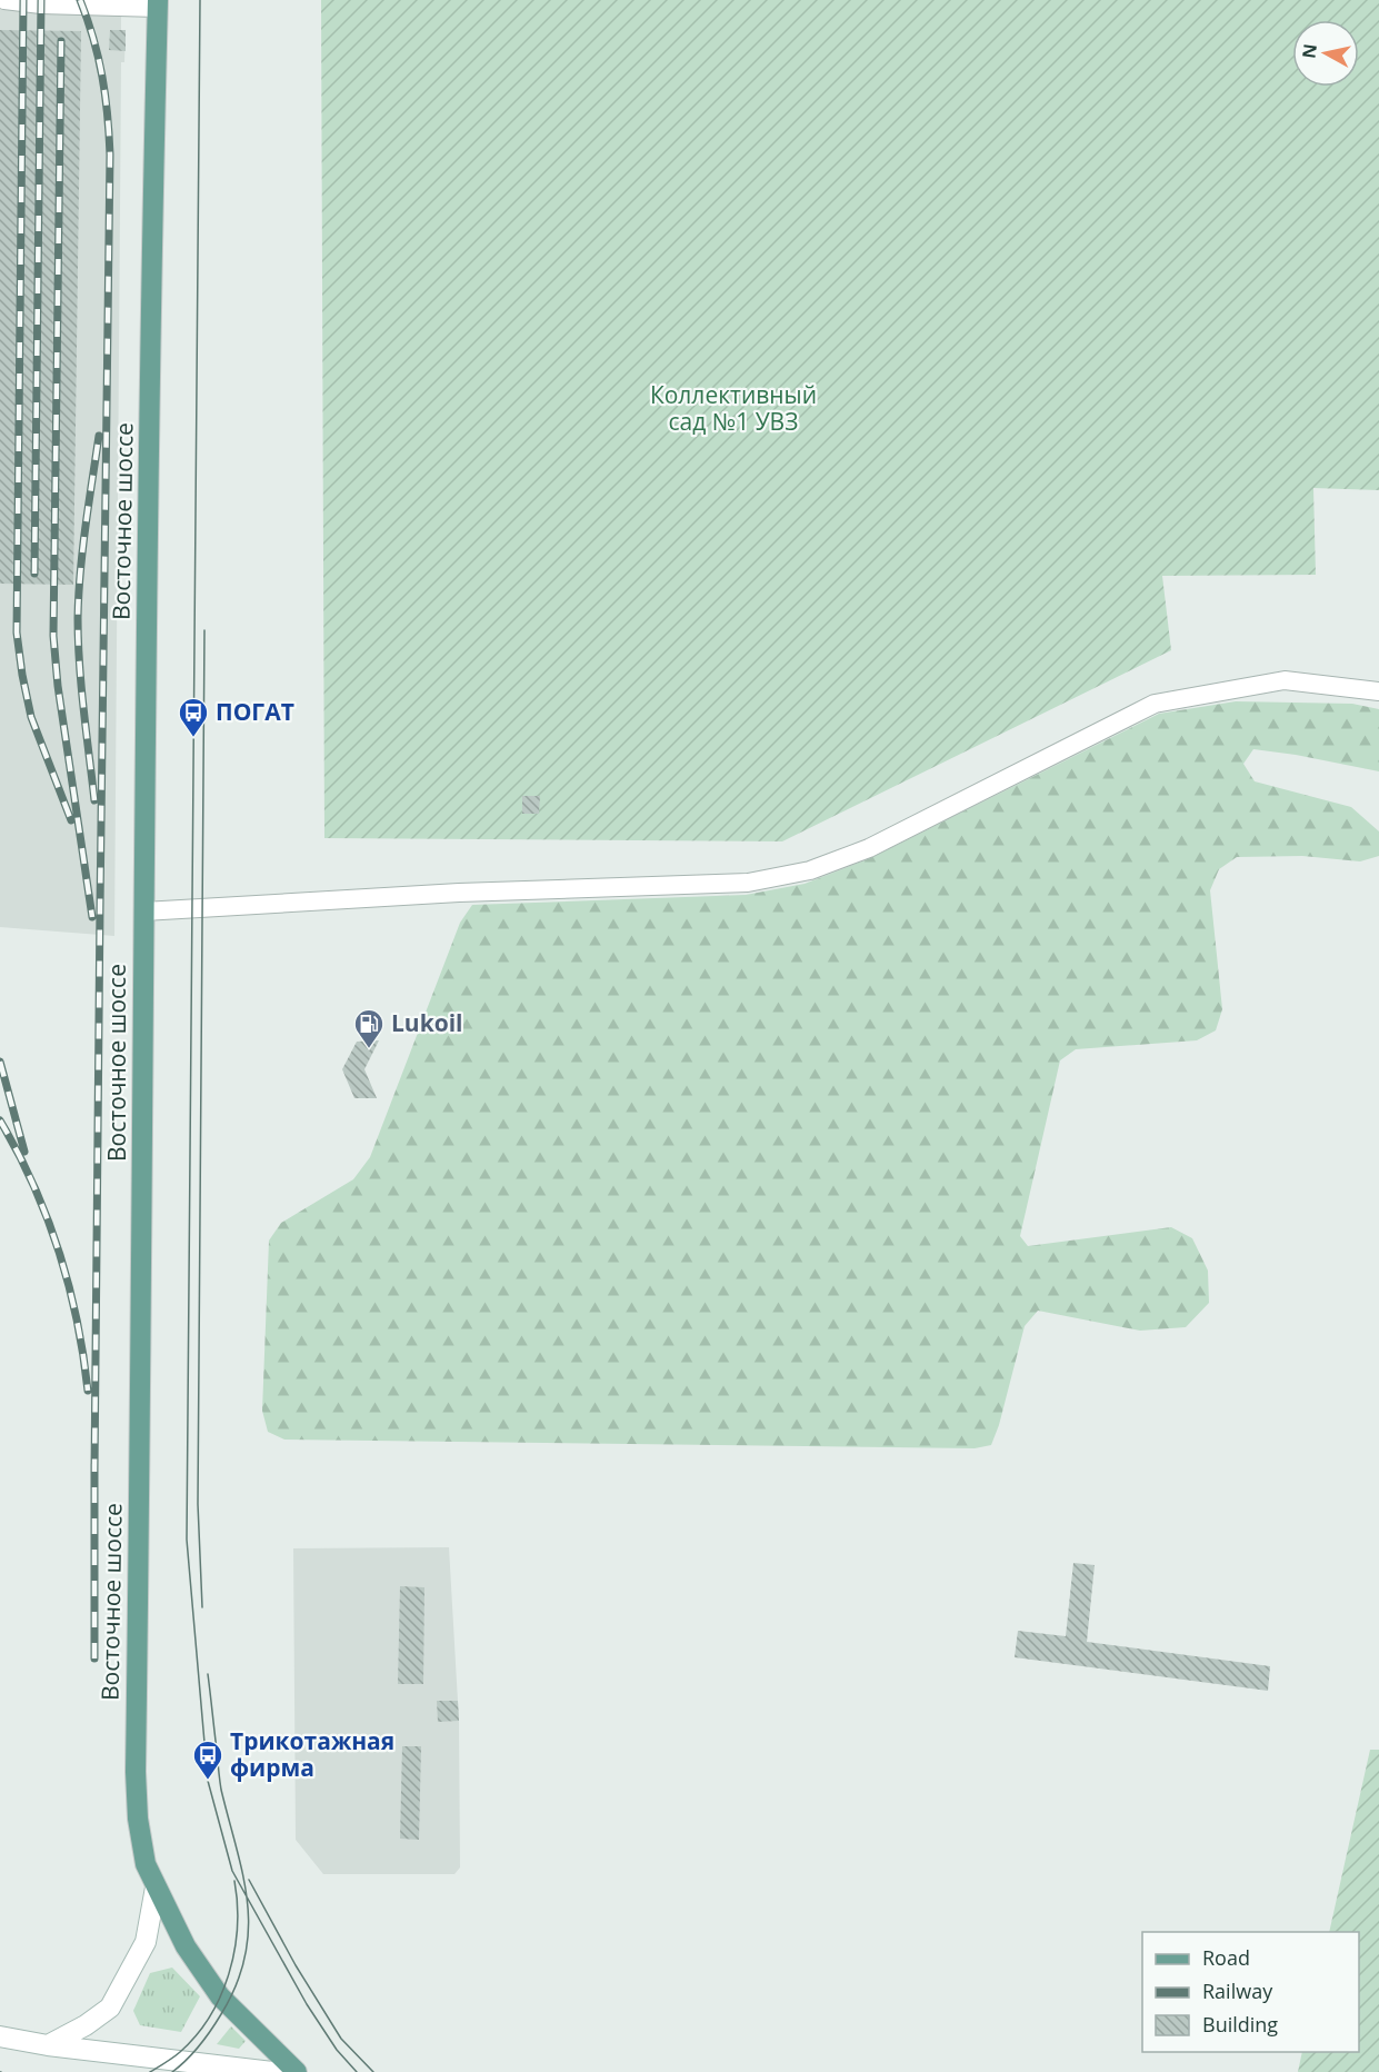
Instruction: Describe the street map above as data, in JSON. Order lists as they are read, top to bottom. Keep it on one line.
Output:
{"streets":{"main road":["Восточное шоссе"]},"parks":["Коллективный сад №1 УВЗ"],"places":{"bus stop":["ПОГАТ","Трикотажная фирма"],"fuel station":["Lukoil"]},"legend":["Road","Railway","Building"],"north":"left"}
